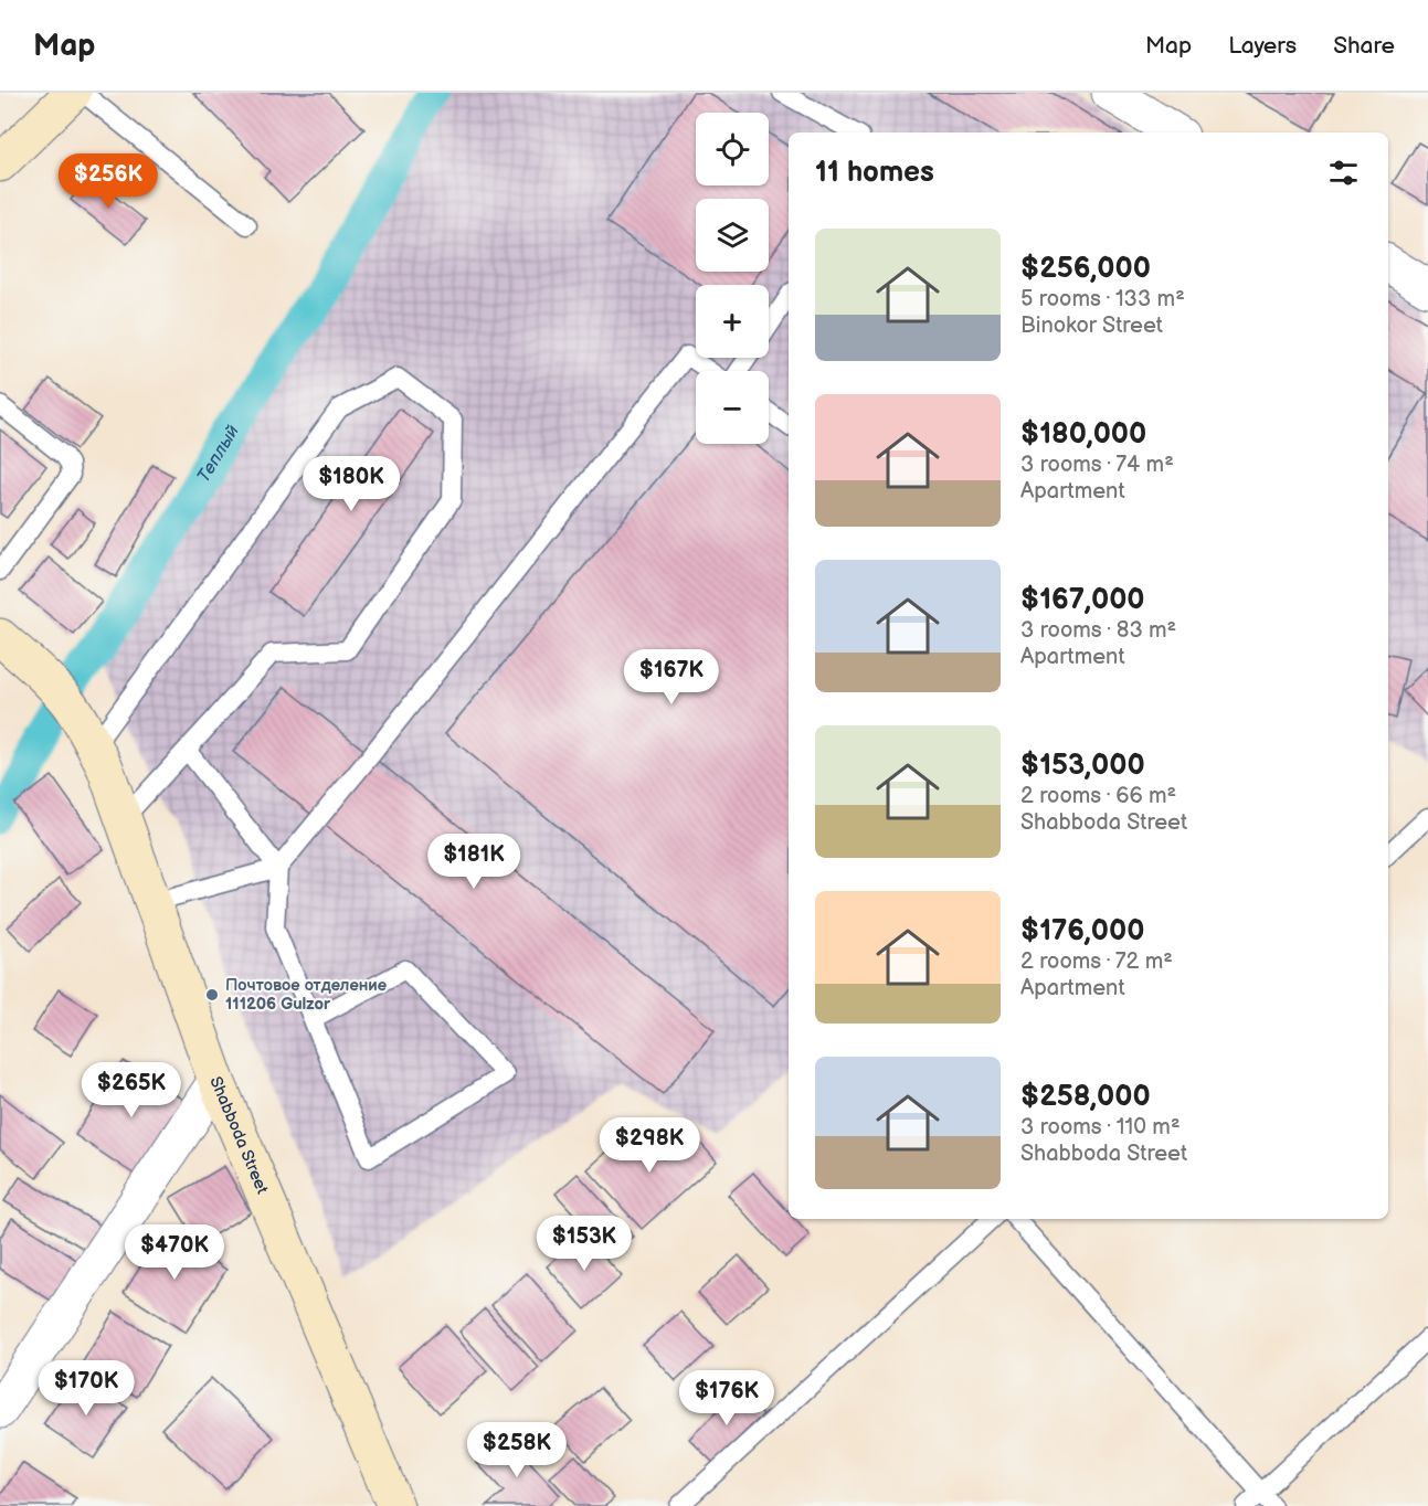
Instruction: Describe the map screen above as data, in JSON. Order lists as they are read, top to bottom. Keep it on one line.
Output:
{"streets":{"street":["Shabboda Street"]},"water":["Теплый"],"places":["Почтовое отделение 111206 Gulzor"],"page":{"header":"Map","nav":["Map","Layers","Share"],"map_buttons":["+","−"],"heading":"11 homes","price":["$256K","$180K","$167K","$181K","$265K","$298K","$153K","$470K","$170K","$176K","$258K"],"list":[{"name":"$256,000","note":"5 rooms · 133 m² · Binokor Street"},{"name":"$180,000","note":"3 rooms · 74 m² · Apartment"},{"name":"$167,000","note":"3 rooms · 83 m² · Apartment"},{"name":"$153,000","note":"2 rooms · 66 m² · Shabboda Street"},{"name":"$176,000","note":"2 rooms · 72 m² · Apartment"},{"name":"$258,000","note":"3 rooms · 110 m² · Shabboda Street"}]}}
